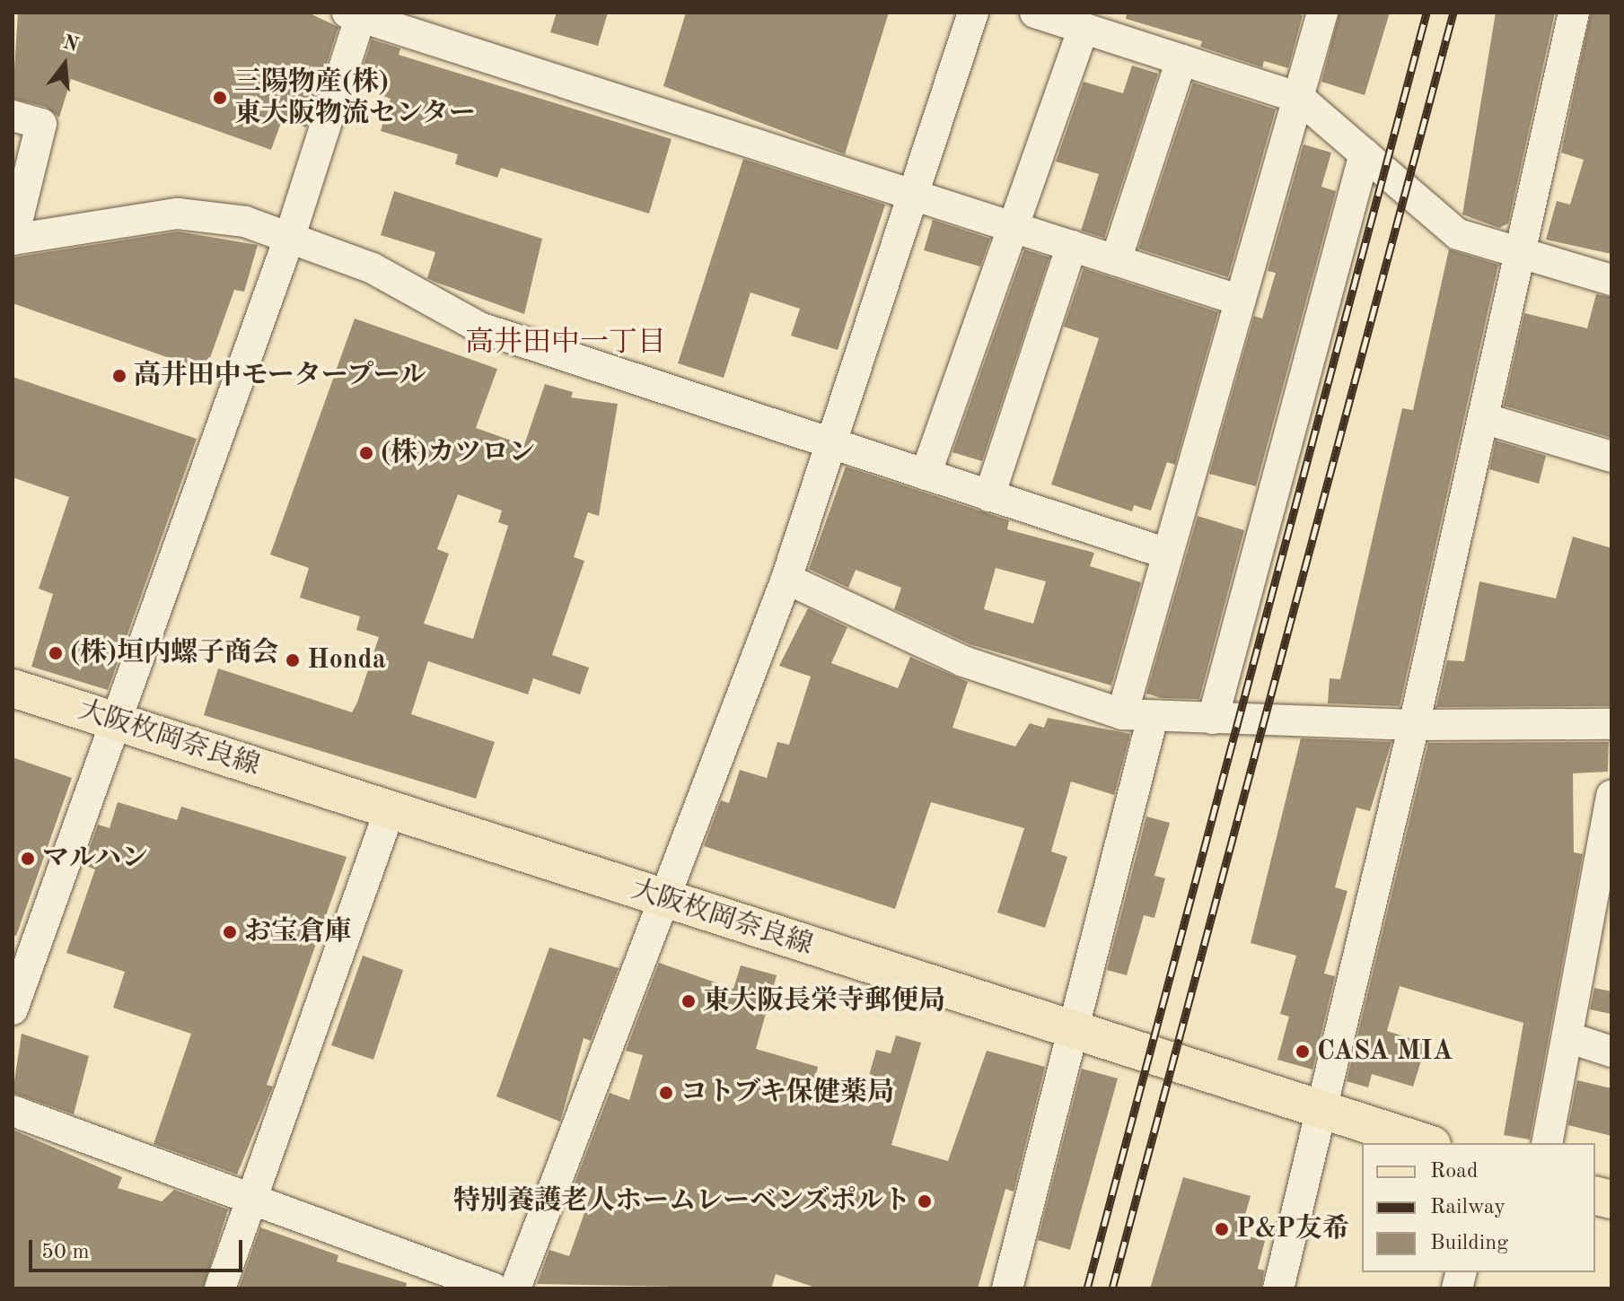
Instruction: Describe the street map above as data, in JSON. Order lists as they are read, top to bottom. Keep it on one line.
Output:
{"streets":{"main road":["大阪枚岡奈良線"]},"districts":["高井田中一丁目"],"places":["三陽物産(株) 東大阪物流センター","高井田中モータープール","(株)カツロン","(株)垣内螺子商会","Honda","マルハン","お宝倉庫","東大阪長栄寺郵便局","CASA MIA","コトブキ保健薬局","特別養護老人ホームレーベンズポルト","P&P友希"],"legend":["Road","Railway","Building"],"scale_bar":"50 m","north":"top"}
